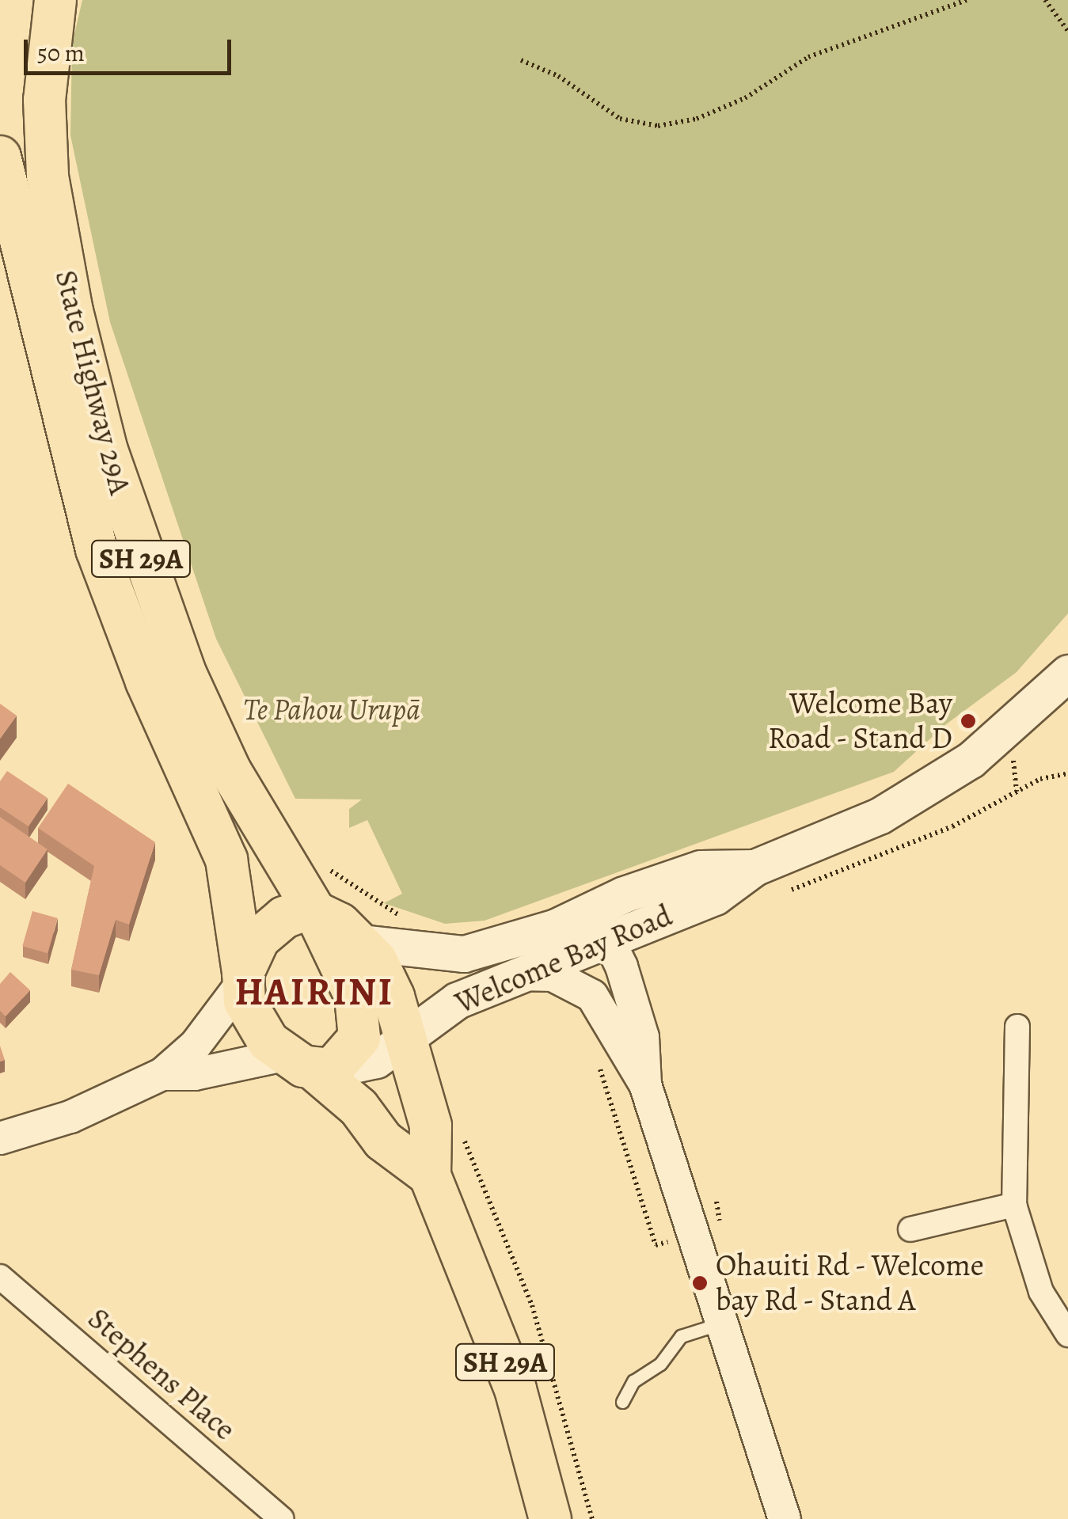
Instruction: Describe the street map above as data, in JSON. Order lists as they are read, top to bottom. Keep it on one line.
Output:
{"streets":{"highway":["State Highway 29A","SH 29A"],"main road":["Welcome Bay Road"],"street":["Stephens Place"]},"crossings":[["State Highway 29A","SH 29A"],["State Highway 29A","Welcome Bay Road"],["SH 29A","Welcome Bay Road"]],"districts":["HAIRINI"],"parks":["Te Pahou Urupā"],"places":["Welcome Bay Road - Stand D","Ohauiti Rd - Welcome bay Rd - Stand A"],"scale_bar":"50 m"}
